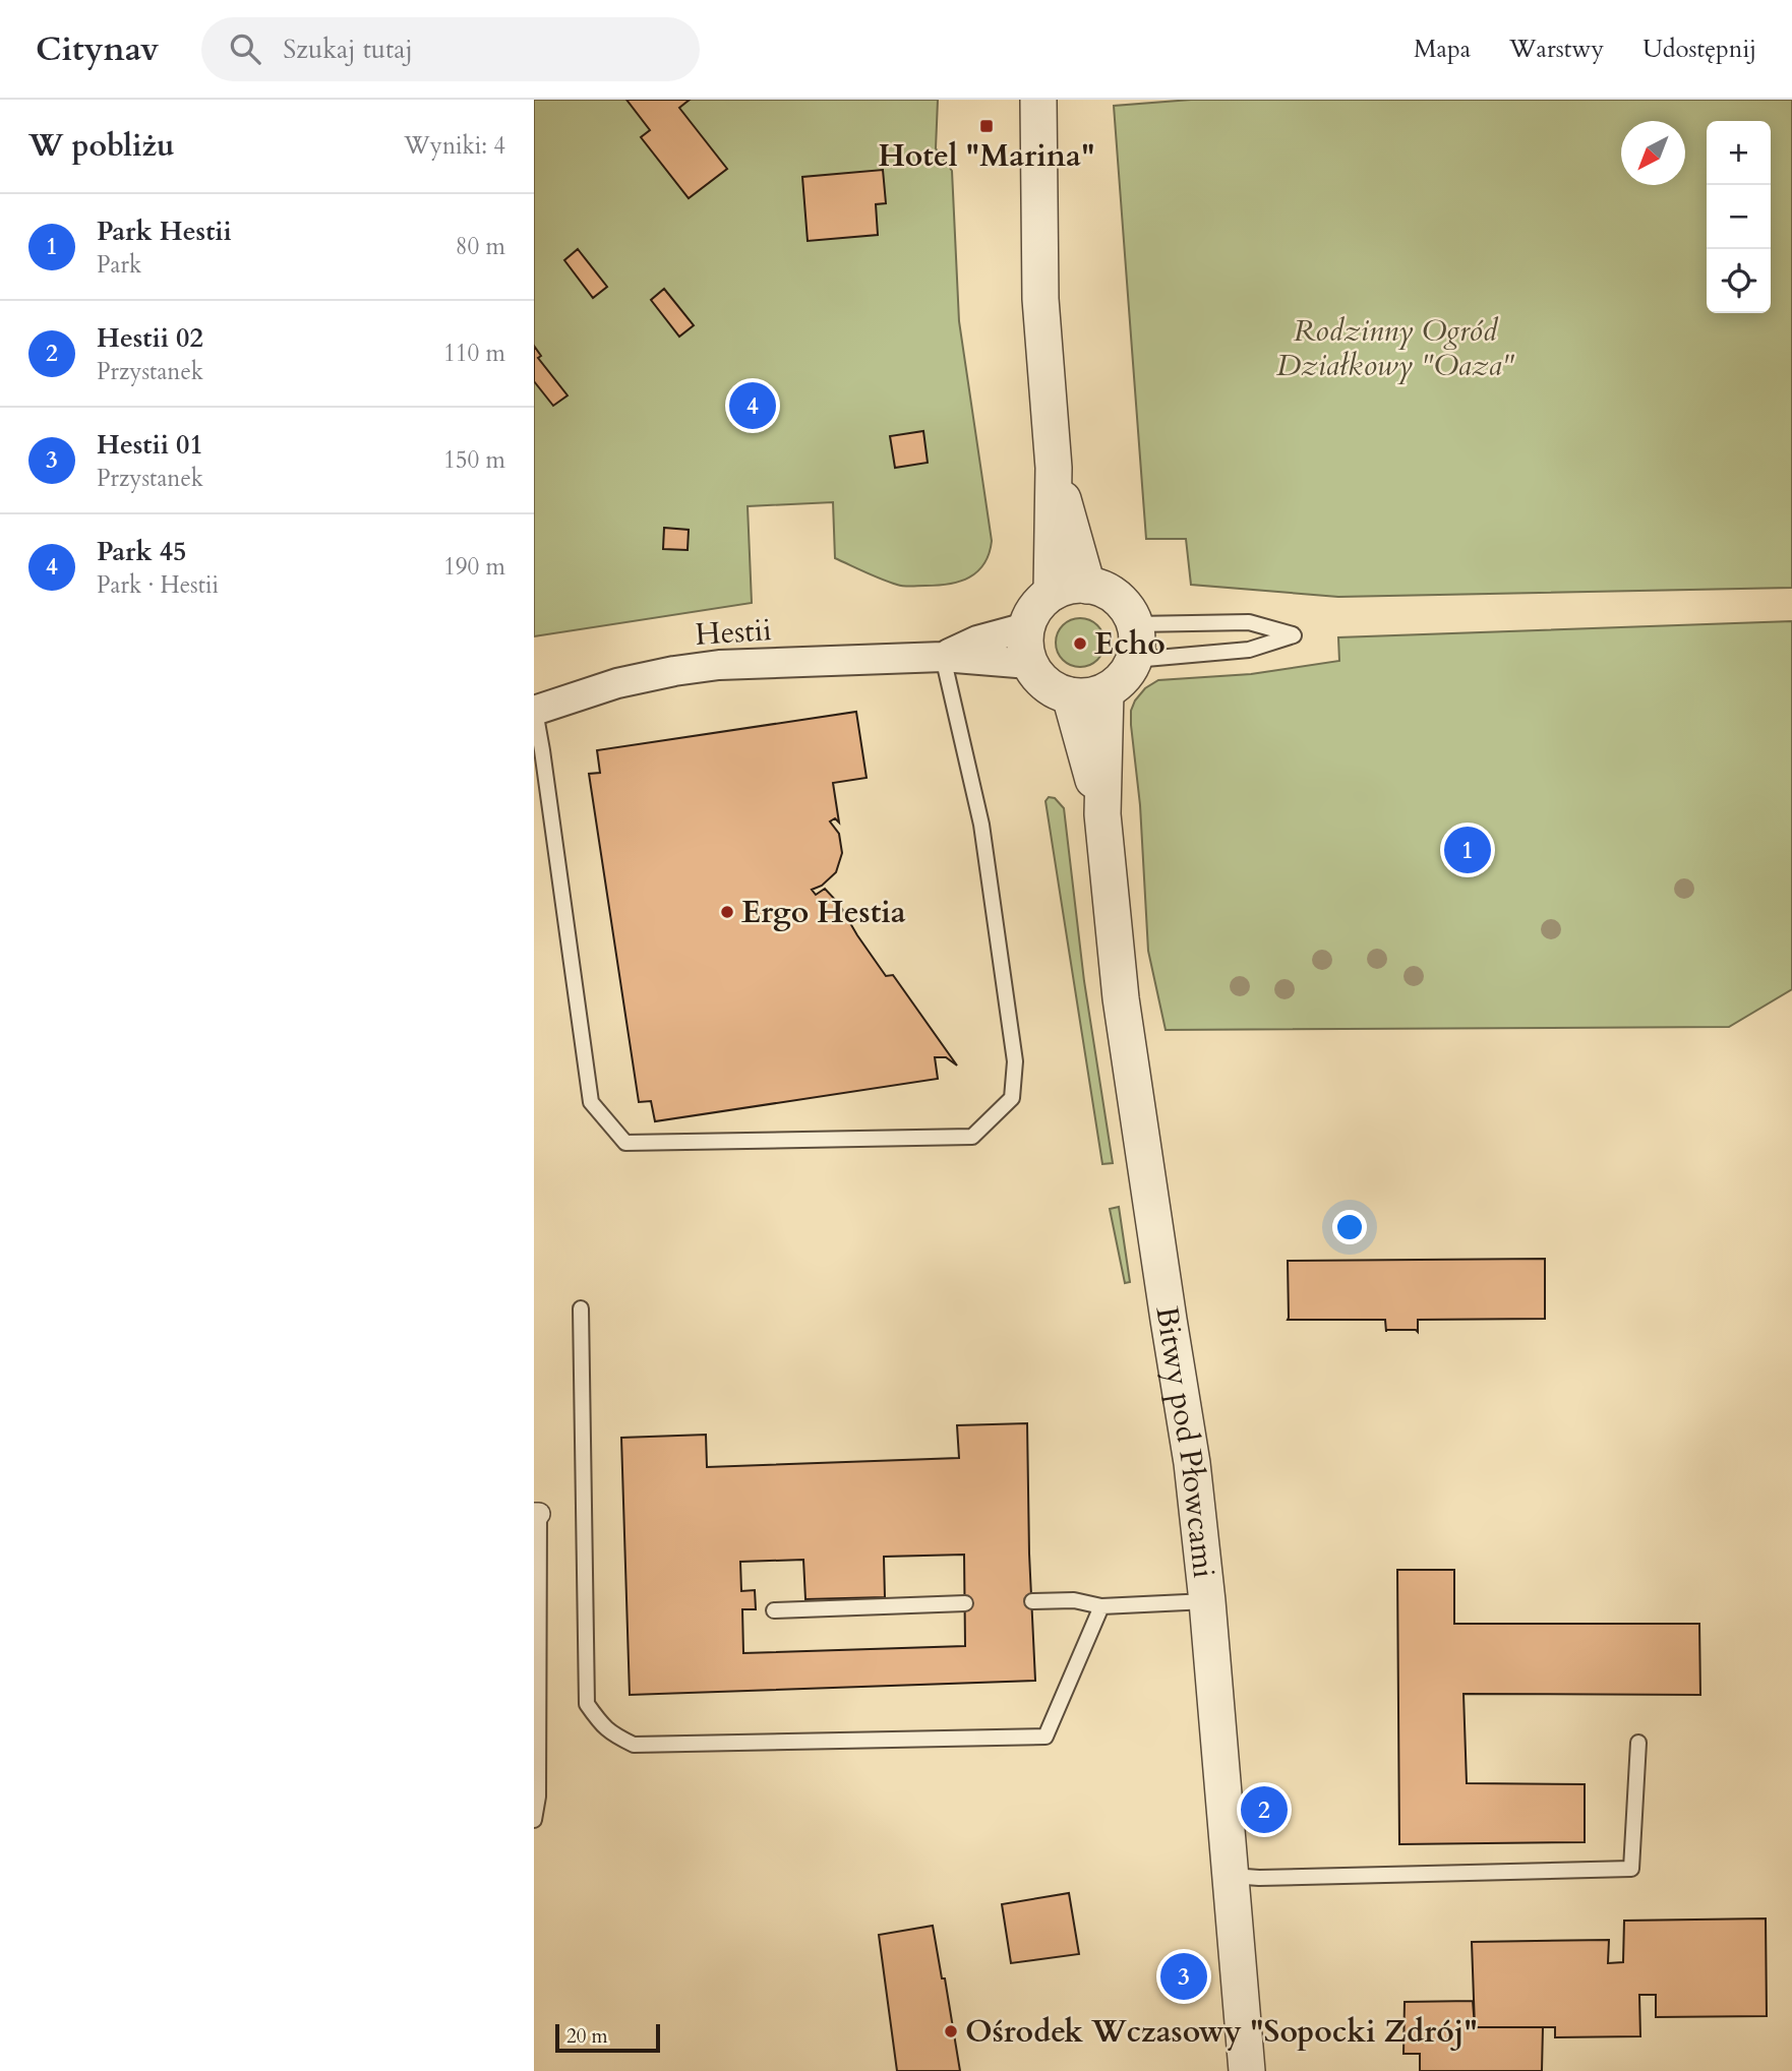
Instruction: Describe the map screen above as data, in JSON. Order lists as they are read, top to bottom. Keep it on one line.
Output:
{"streets":{"street":["Hestii","Bitwy pod Płowcami"]},"crossings":[["Hestii","Bitwy pod Płowcami"]],"parks":["Rodzinny Ogród Działkowy \"Oaza\""],"places":{"transit":["Hotel \"Marina\""],"other":["Echo","Ergo Hestia","Ośrodek Wczasowy \"Sopocki Zdrój\""]},"scale_bar":"20 m","north":"bottom left","page":{"header":"Citynav","search":"Szukaj tutaj","nav":["Mapa","Warstwy","Udostępnij"],"heading":["W pobliżu","Wyniki: 4"],"map_buttons":["+","−"],"list":[{"mark":"1","name":"Park Hestii","note":"Park","value":"80 m"},{"mark":"2","name":"Hestii 02","note":"Przystanek","value":"110 m"},{"mark":"3","name":"Hestii 01","note":"Przystanek","value":"150 m"},{"mark":"4","name":"Park 45","note":"Park · Hestii","value":"190 m"}],"pins":["4","1","2","3"],"scale":"20 m"}}
